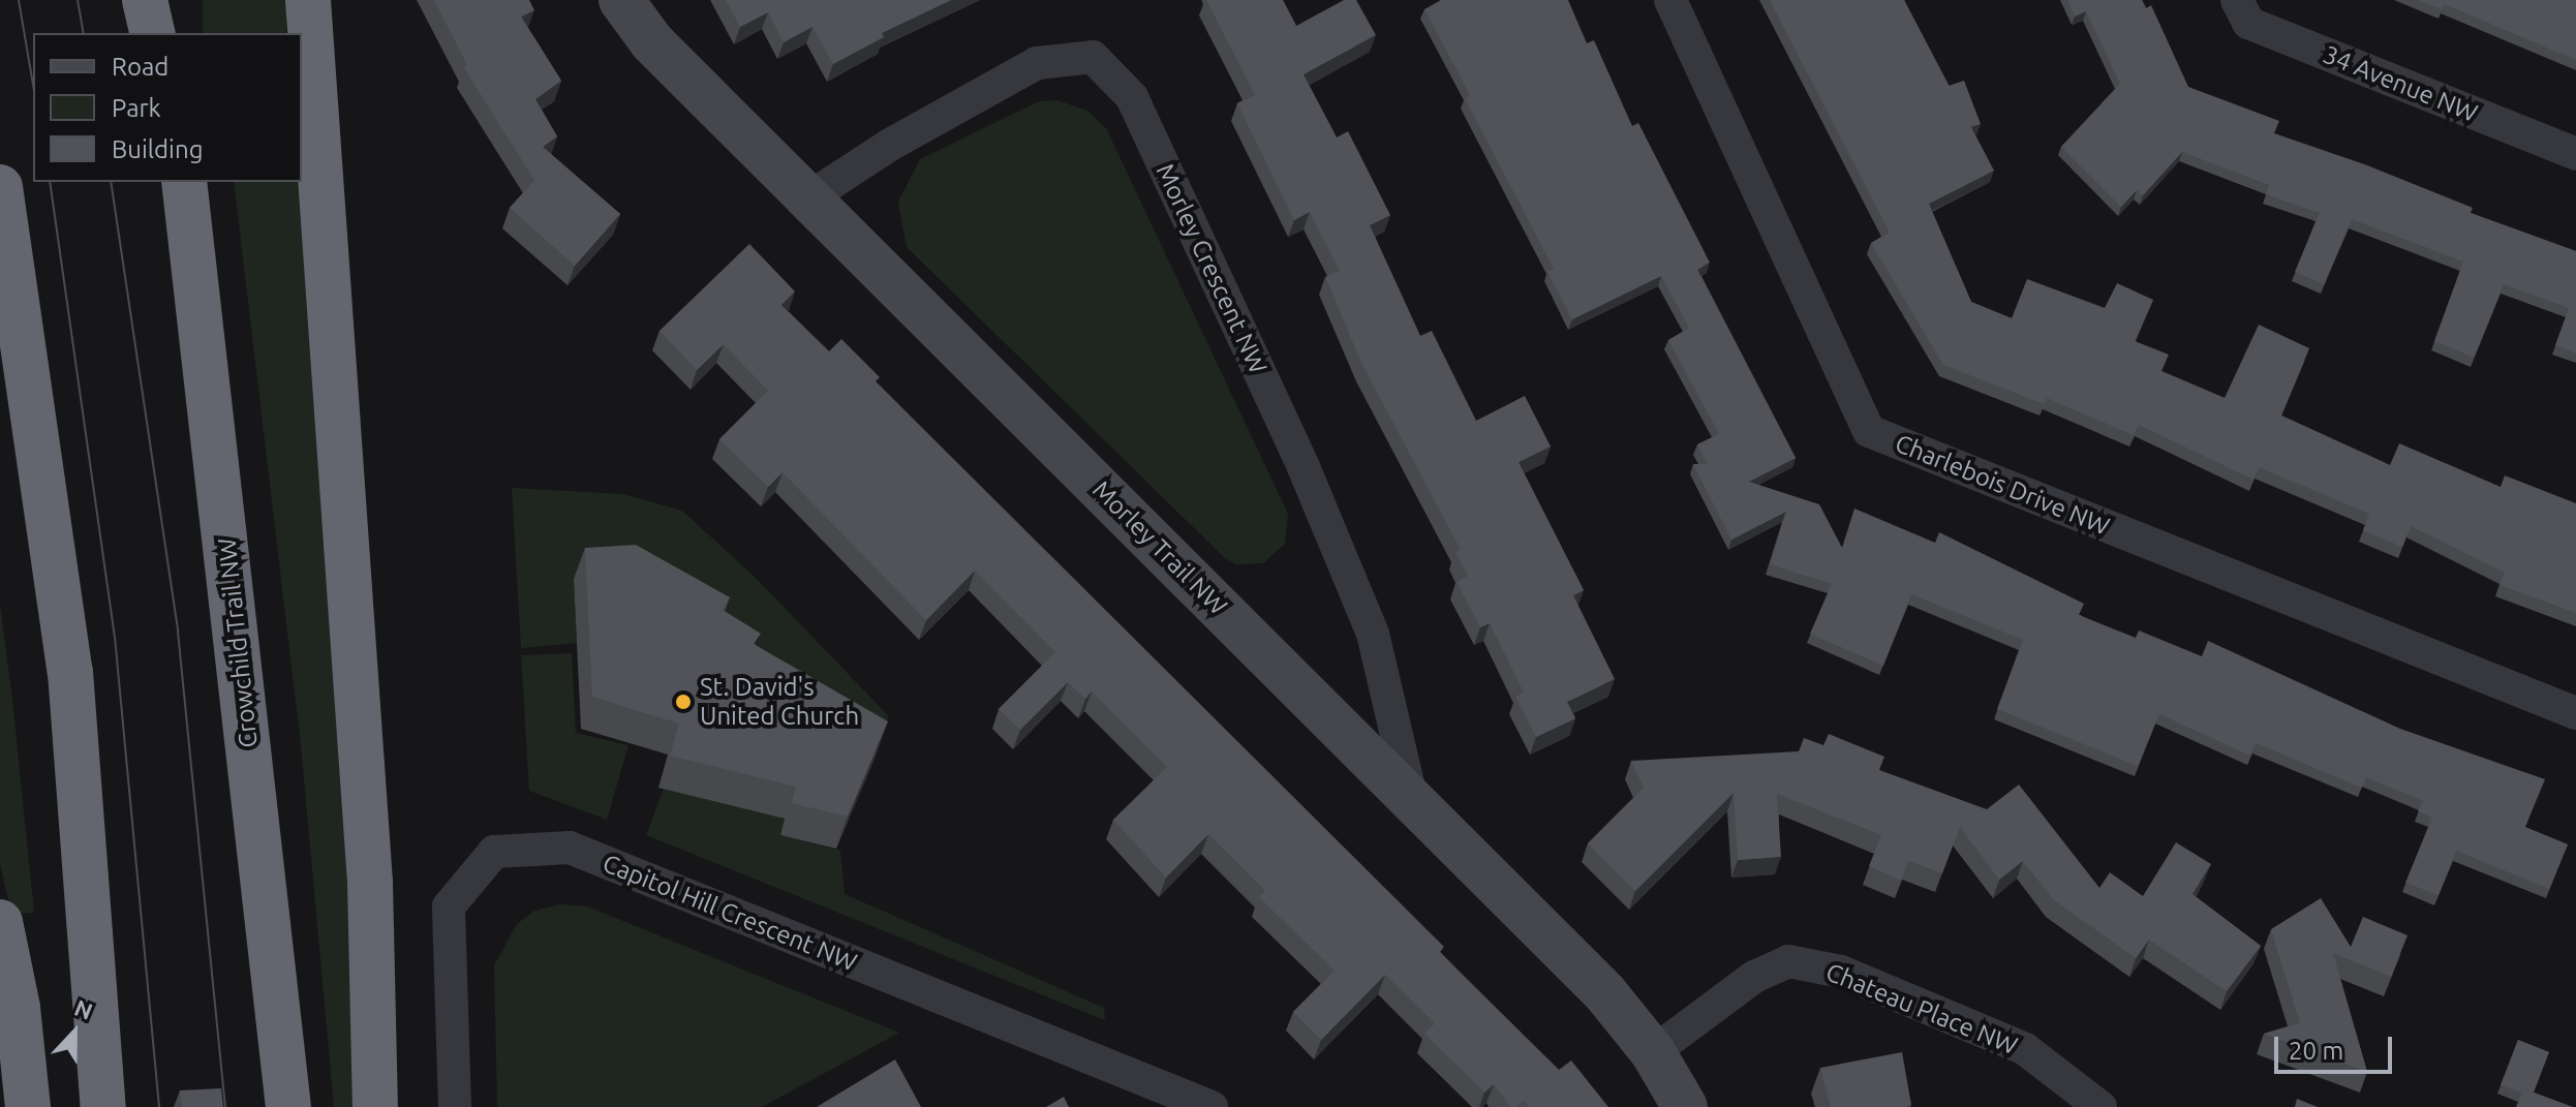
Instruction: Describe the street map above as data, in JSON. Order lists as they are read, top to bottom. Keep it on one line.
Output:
{"streets":{"highway":["Crowchild Trail NW"],"street":["34 Avenue NW","Morley Crescent NW","Charlebois Drive NW","Morley Trail NW","Capitol Hill Crescent NW","Chateau Place NW"]},"crossings":[["Morley Crescent NW","Morley Trail NW"],["Morley Trail NW","Chateau Place NW"]],"places":["St. David's United Church"],"legend":["Road","Park","Building"],"scale_bar":"20 m","north":"top"}
